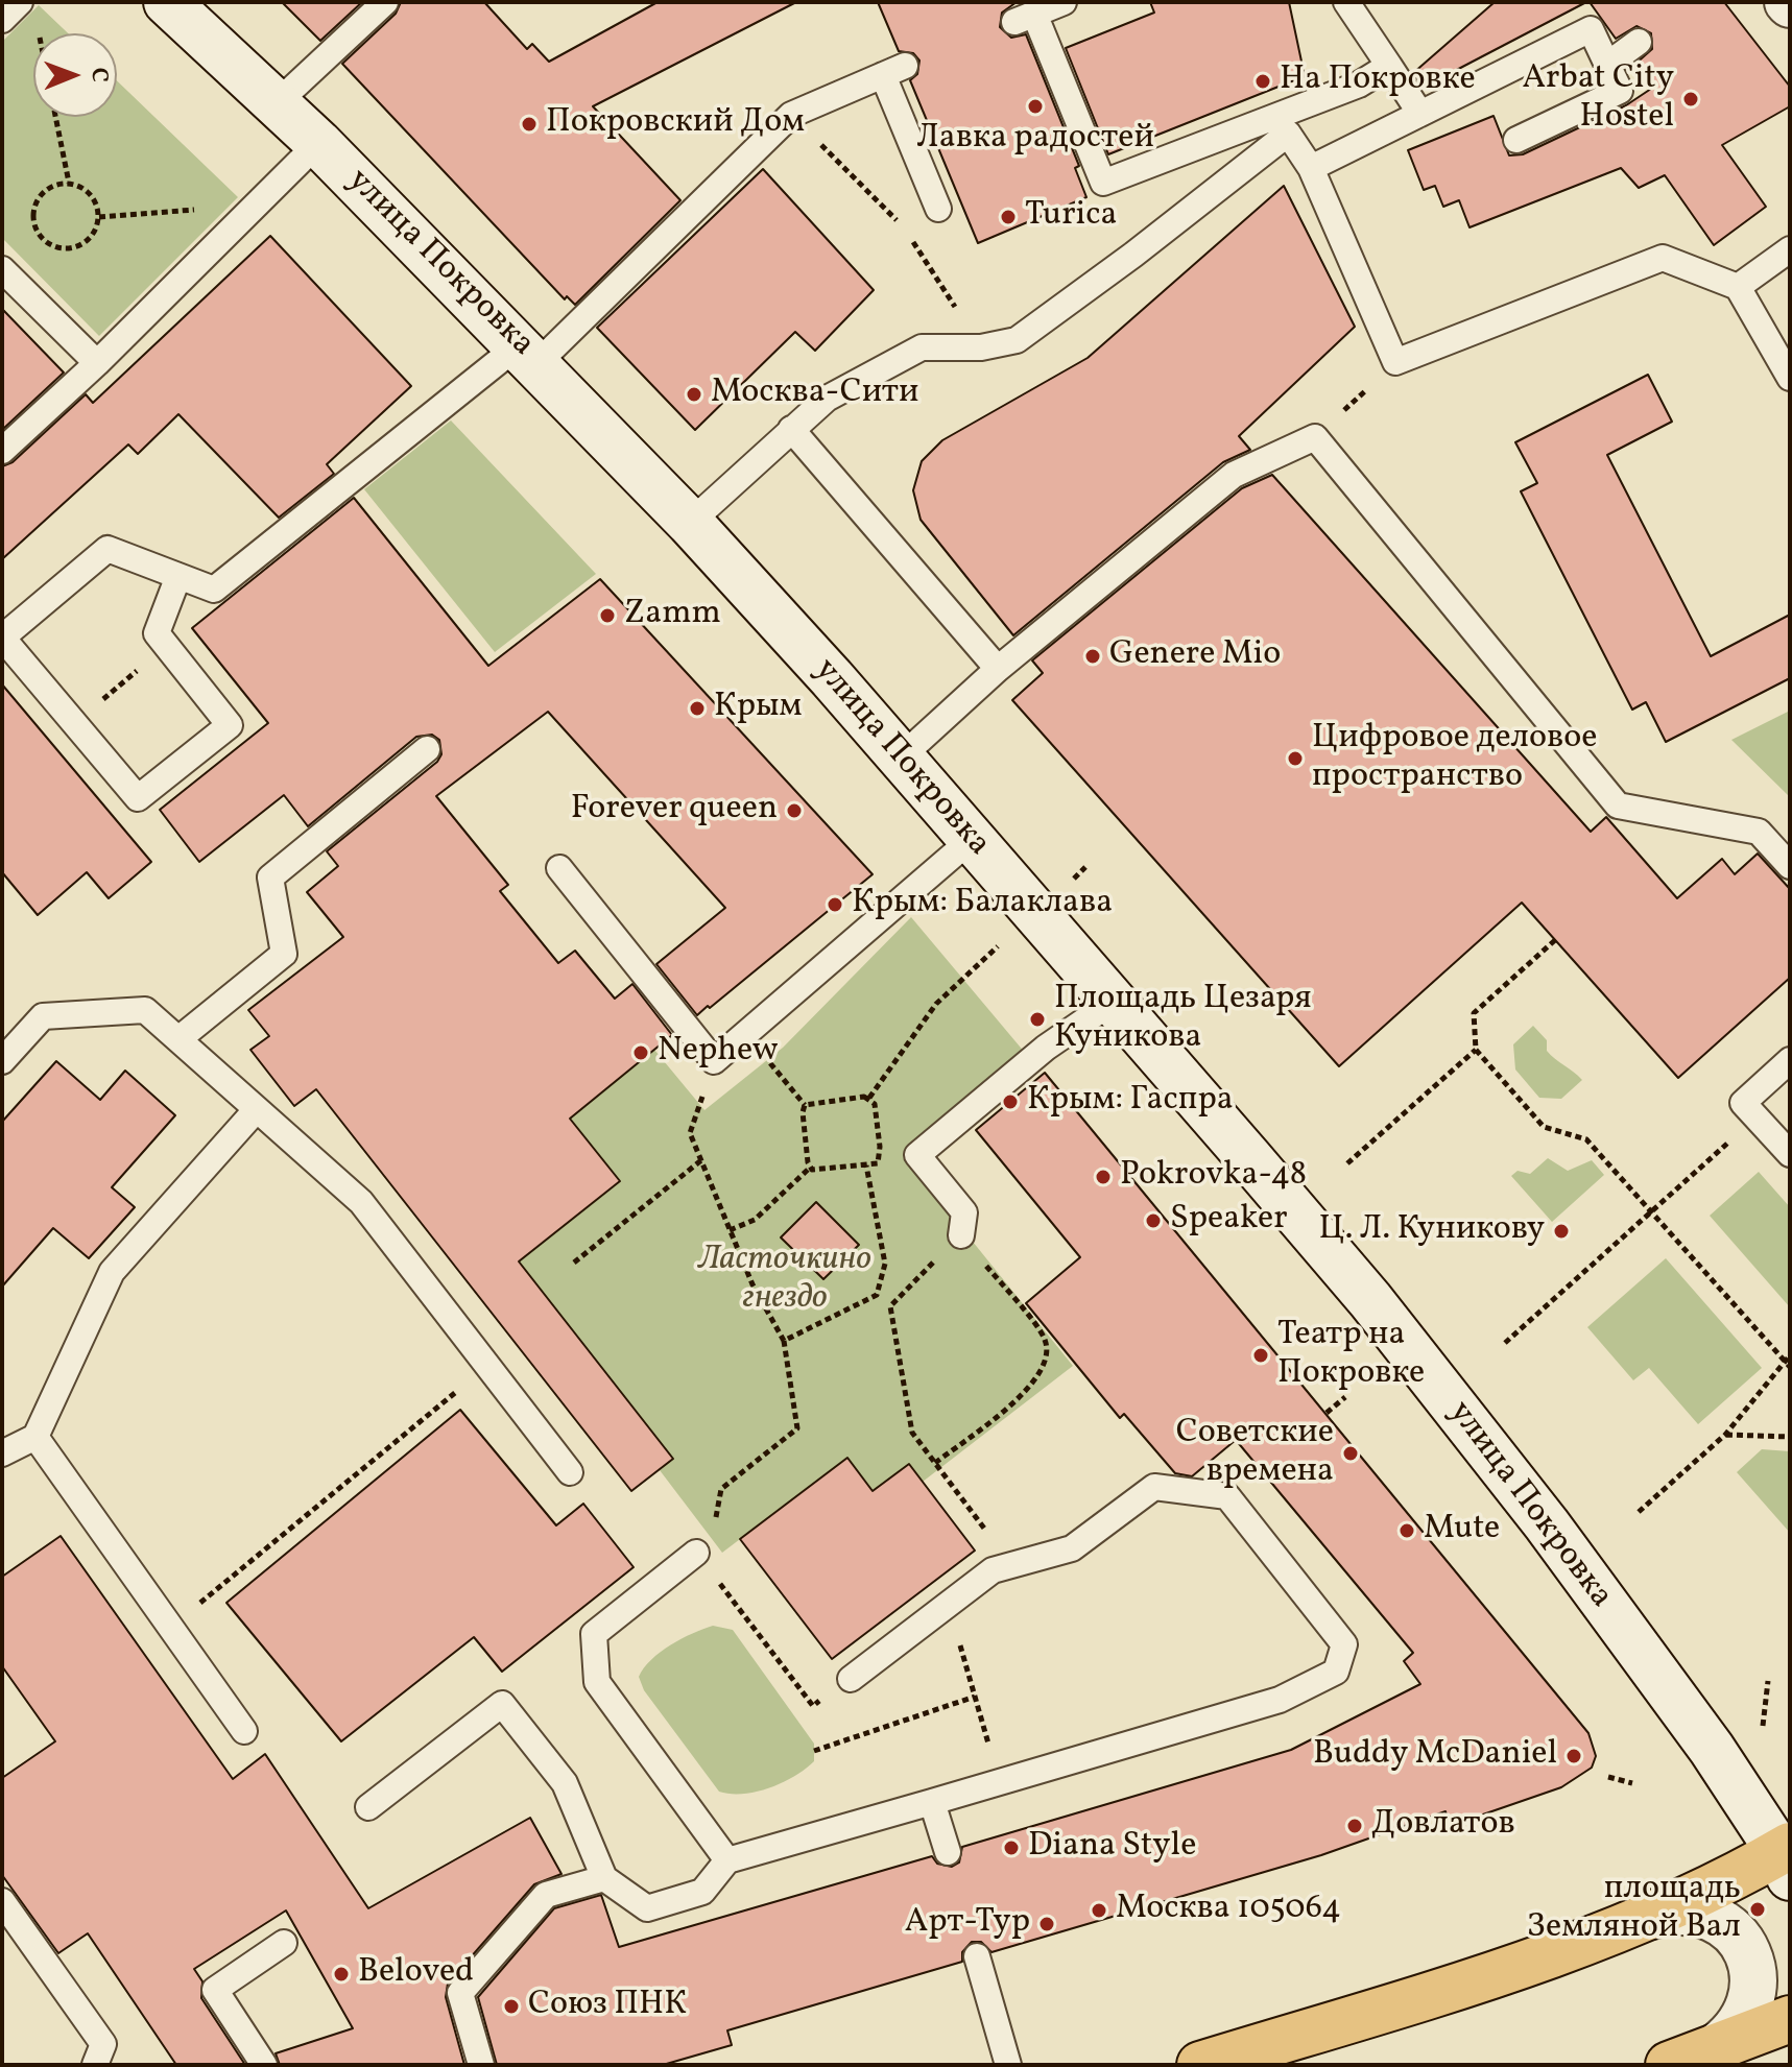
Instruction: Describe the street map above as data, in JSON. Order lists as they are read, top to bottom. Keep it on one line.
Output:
{"streets":{"main road":["улица Покровка"]},"parks":["Ласточкино гнездо"],"places":["На Покровке","Arbat City Hostel","Лавка радостей","Покровский Дом","Turica","Москва-Сити","Zamm","Genere Mio","Крым","Цифровое деловое пространство","Forever queen","Крым: Балаклава","Площадь Цезаря Куникова","Nephew","Крым: Гаспра","Pokrovka-48","Speaker","Ц. Л. Куникову","Театр на Покровке","Советские времена","Mute","Buddy McDaniel","Довлатов","Diana Style","площадь Земляной Вал","Москва 105064","Арт-Тур","Beloved","Союз ПНК"],"north":"right"}
